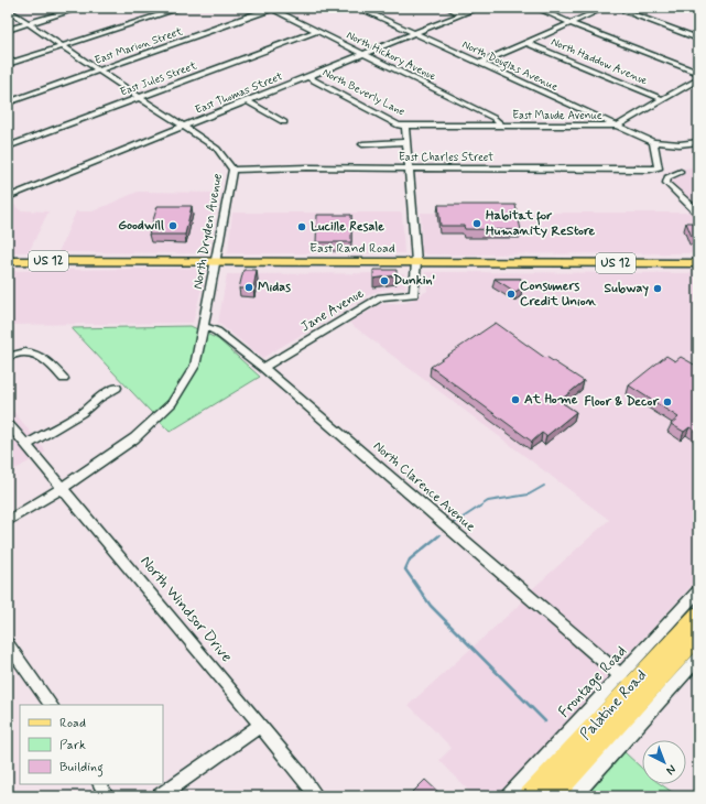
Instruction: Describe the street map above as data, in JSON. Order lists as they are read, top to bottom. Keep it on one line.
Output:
{"streets":{"highway":["Palatine Road"],"main road":["East Rand Road","US 12"],"street":["East Marion Street","North Hickory Avenue","North Haddow Avenue","North Douglas Avenue","East Jules Street","North Beverly Lane","East Thomas Street","East Maude Avenue","East Charles Street","North Dryden Avenue","Jane Avenue","North Clarence Avenue","North Windsor Drive","Frontage Road"]},"crossings":[["East Marion Street","North Hickory Avenue"],["East Marion Street","North Dryden Avenue"],["North Hickory Avenue","East Jules Street"],["North Hickory Avenue","East Thomas Street"],["North Hickory Avenue","East Maude Avenue"],["North Haddow Avenue","East Maude Avenue"],["North Douglas Avenue","East Thomas Street"],["North Douglas Avenue","East Maude Avenue"],["North Douglas Avenue","East Charles Street"],["East Jules Street","North Dryden Avenue"],["North Beverly Lane","East Thomas Street"],["North Beverly Lane","East Maude Avenue"],["North Beverly Lane","East Charles Street"],["North Beverly Lane","East Rand Road"],["North Beverly Lane","Jane Avenue"],["East Thomas Street","North Dryden Avenue"],["East Charles Street","North Dryden Avenue"],["North Dryden Avenue","East Rand Road"],["North Dryden Avenue","North Clarence Avenue"],["North Dryden Avenue","North Windsor Drive"],["East Rand Road","Jane Avenue"],["Jane Avenue","North Clarence Avenue"],["North Clarence Avenue","Frontage Road"]],"places":["Habitat for Humanity ReStore","Goodwill","Lucille Resale","Dunkin'","Midas","Subway","Consumers Credit Union","At Home","Floor & Decor"],"legend":["Road","Park","Building"],"north":"bottom right"}
